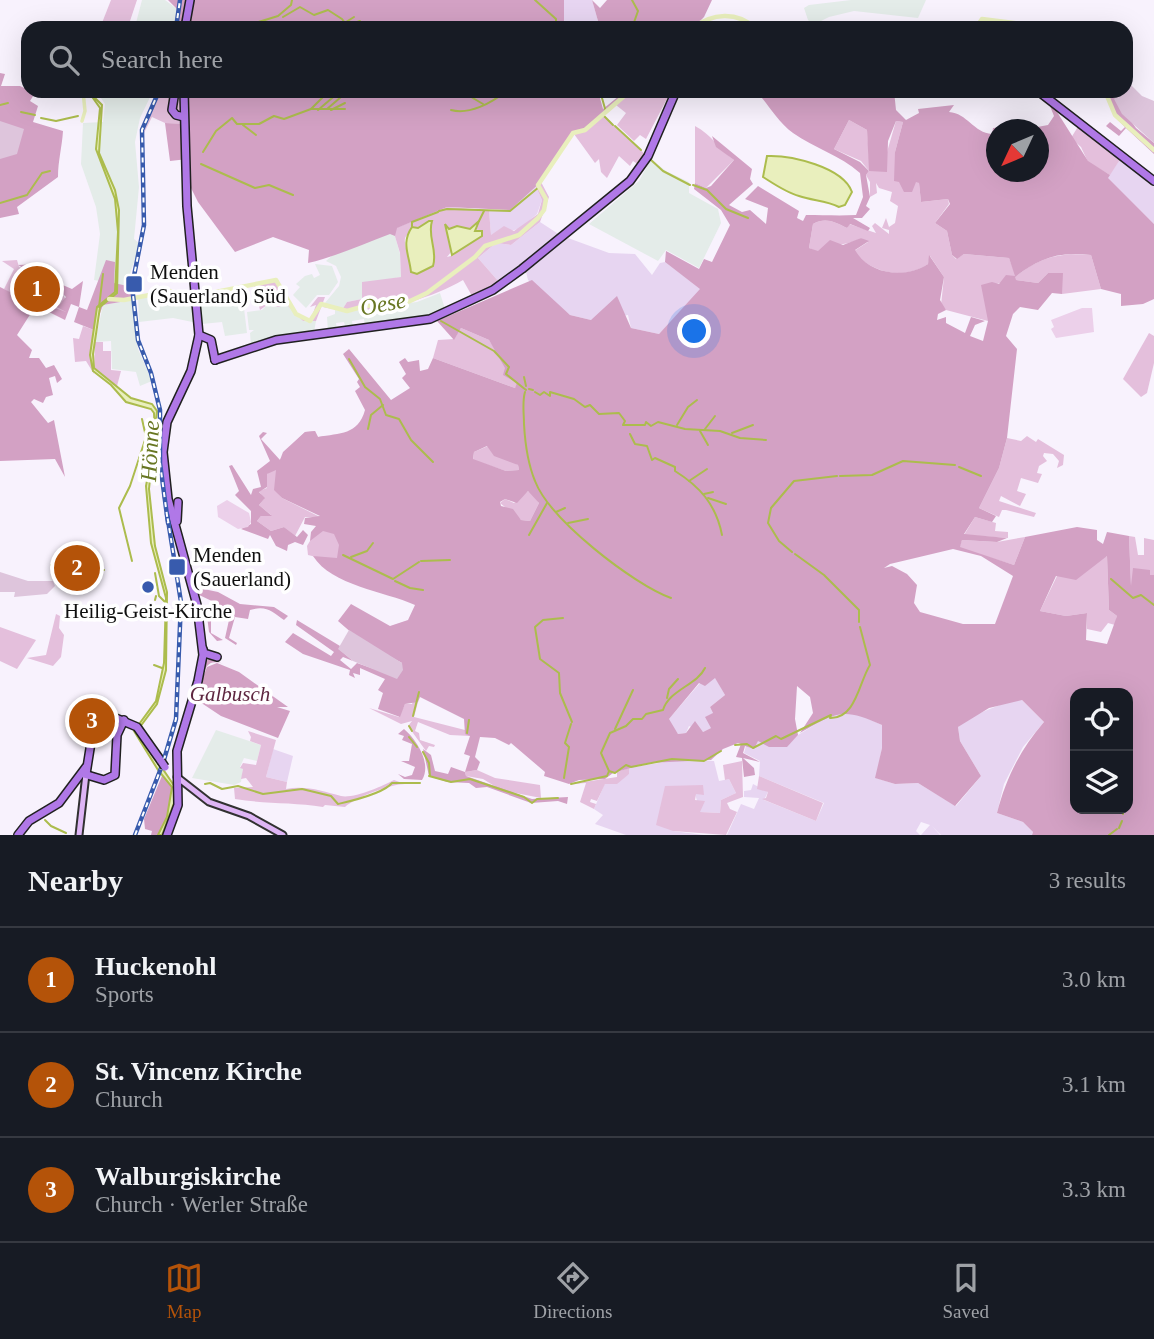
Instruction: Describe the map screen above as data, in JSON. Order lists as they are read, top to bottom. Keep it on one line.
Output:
{"water":["Oese","Hönne"],"parks":["Galbusch"],"places":{"transit":["Menden (Sauerland) Süd","Menden (Sauerland)"],"other":["Heilig-Geist-Kirche"]},"north":"bottom left","page":{"search":"Search here","pins":["1","2","3"],"heading":["Nearby","3 results"],"list":[{"mark":"1","name":"Huckenohl","note":"Sports","value":"3.0 km"},{"mark":"2","name":"St. Vincenz Kirche","note":"Church","value":"3.1 km"},{"mark":"3","name":"Walburgiskirche","note":"Church · Werler Straße","value":"3.3 km"}],"nav":["Map","Directions","Saved"]}}
